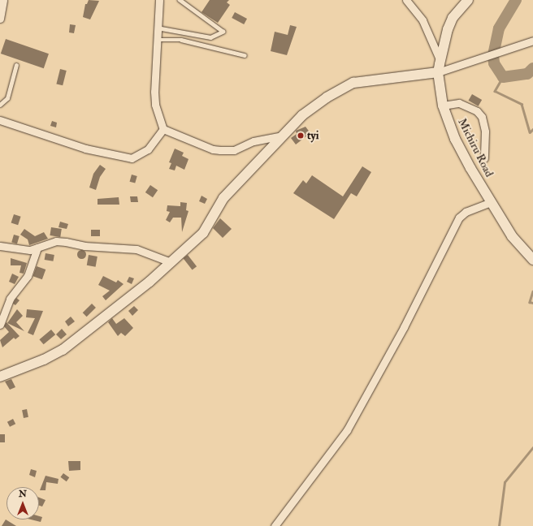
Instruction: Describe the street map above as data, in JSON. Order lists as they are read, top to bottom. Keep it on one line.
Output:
{"streets":{"street":["Michiru Road"]},"places":["tyi"],"north":"top"}
